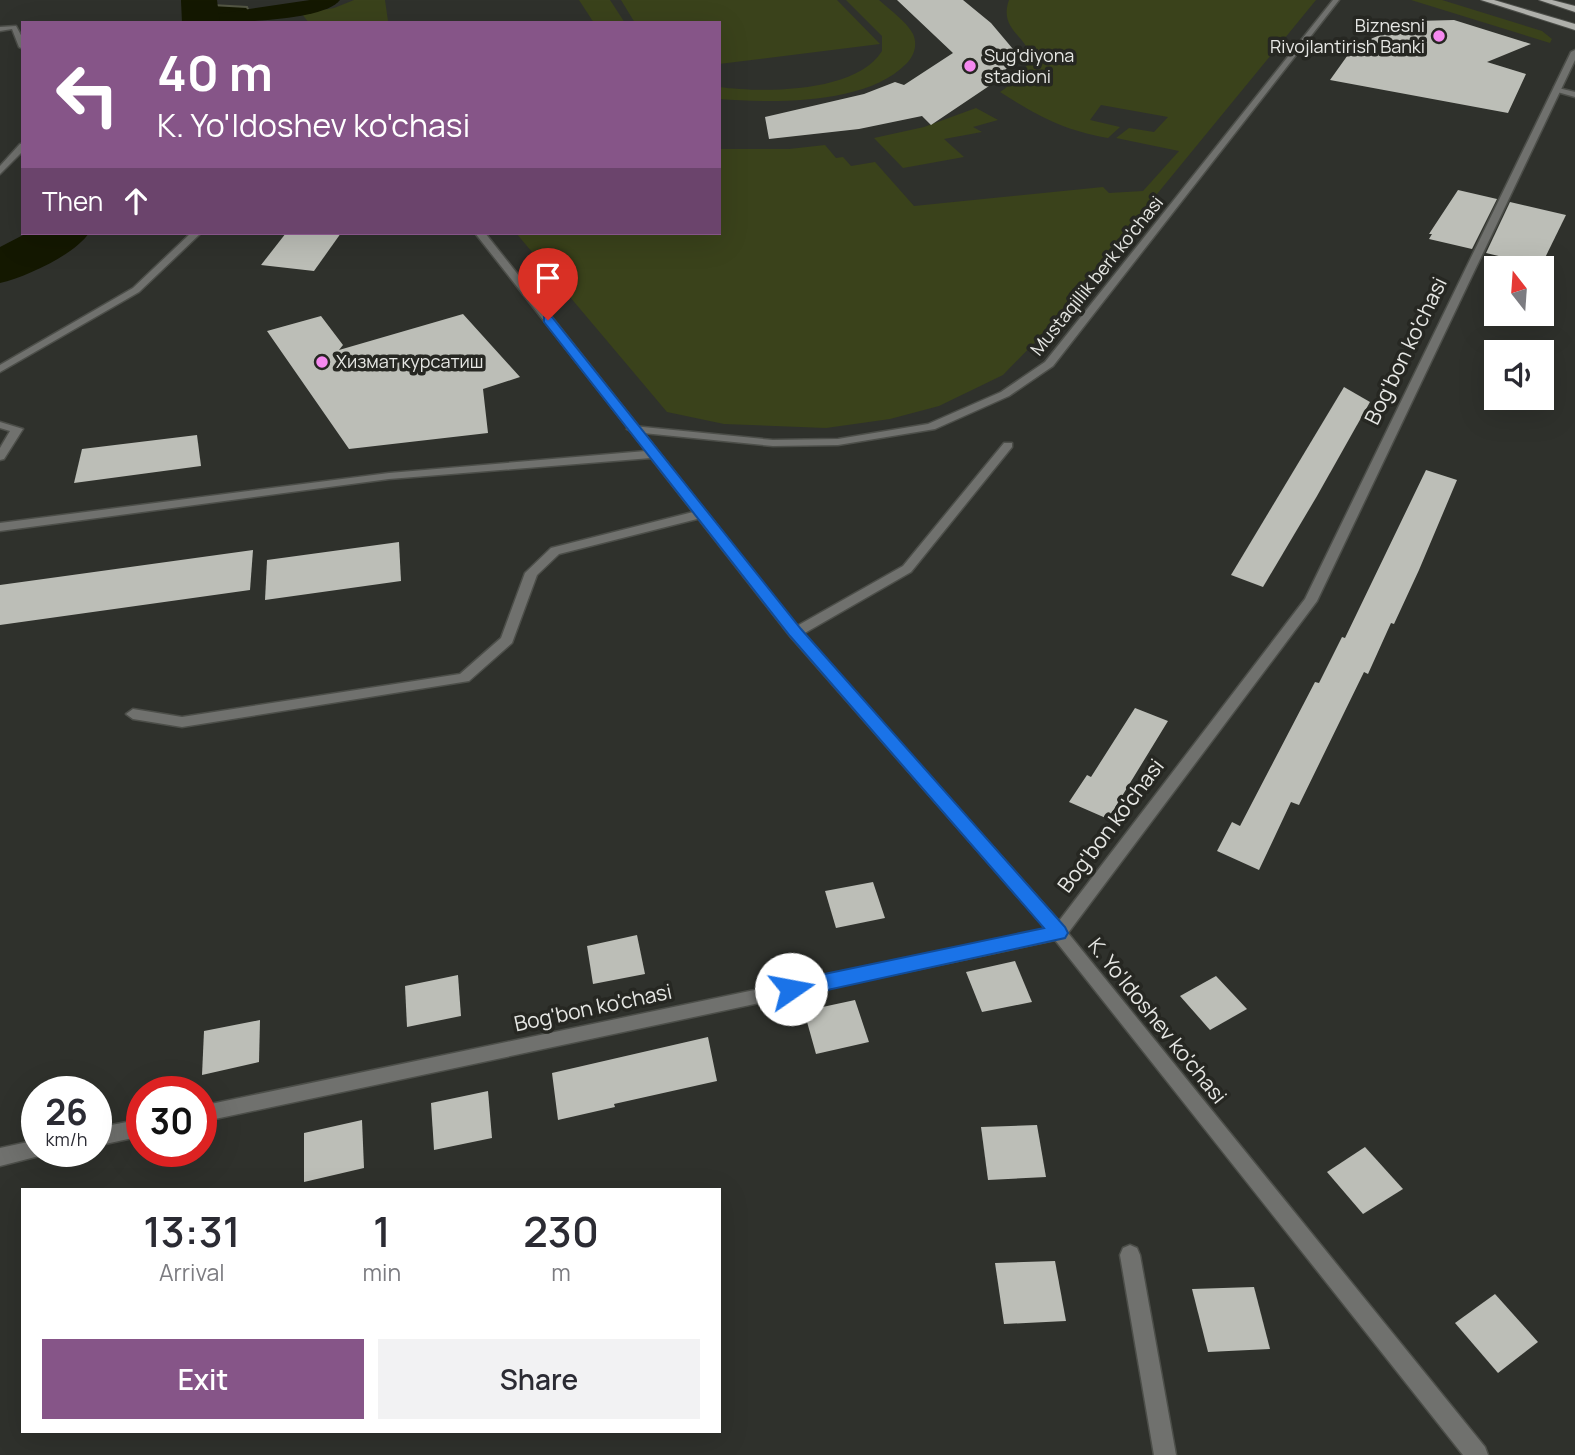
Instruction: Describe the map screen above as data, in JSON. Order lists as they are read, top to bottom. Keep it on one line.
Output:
{"streets":{"street":["Mustaqillik berk ko'chasi","Bog'bon ko'chasi","K. Yo'ldoshev ko'chasi"]},"crossings":[["Mustaqillik berk ko'chasi","K. Yo'ldoshev ko'chasi"],["Bog'bon ko'chasi","K. Yo'ldoshev ko'chasi"]],"places":["Biznesni Rivojlantirish Banki","Sug'diyona stadioni","Хизмат курсатиш"],"north":"top","page":{"turn":["40 m","K. Yo'ldoshev ko'chasi"],"then":"Then","speed":"26 km/h","limit":"30","eta":["13:31","Arrival","1","min","230","m"],"buttons":["Exit","Share"]}}
